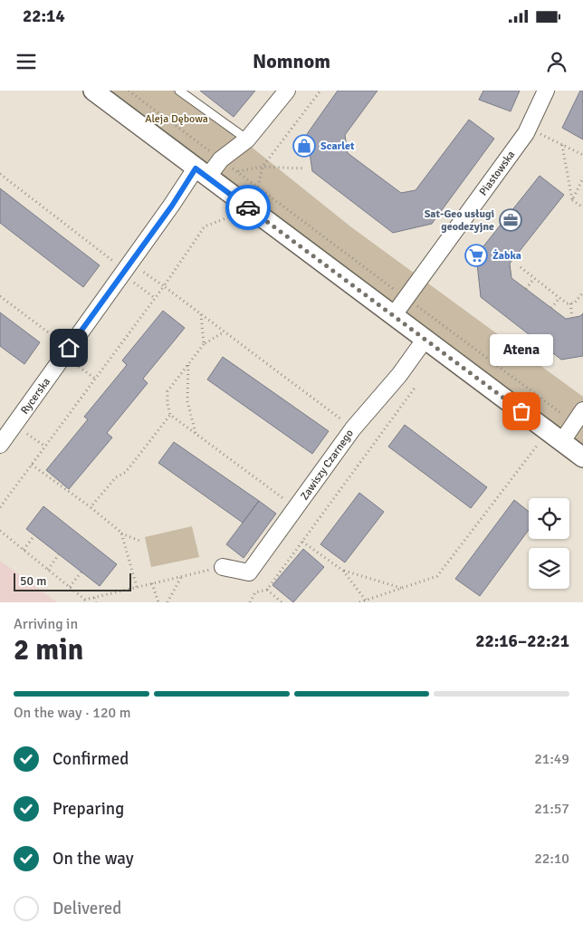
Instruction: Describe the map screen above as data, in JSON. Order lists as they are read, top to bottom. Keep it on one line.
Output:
{"streets":{"street":["Piastowska","Rycerska","Zawiszy Czarnego"]},"parks":["Aleja Dębowa"],"places":{"shop":["Scarlet"],"office":["Sat-Geo usługi geodezyjne"],"supermarket":["Żabka"],"other":["Atena"]},"scale_bar":"50 m","page":{"status":"22:14","header":"Nomnom","bubble":"Atena","scale":"50 m","heading":["2 min","Arriving in","22:16–22:21"],"bar":"On the way · 120 m","list":[["Confirmed","21:49"],["Preparing","21:57"],["On the way","22:10"],"Delivered"]}}
